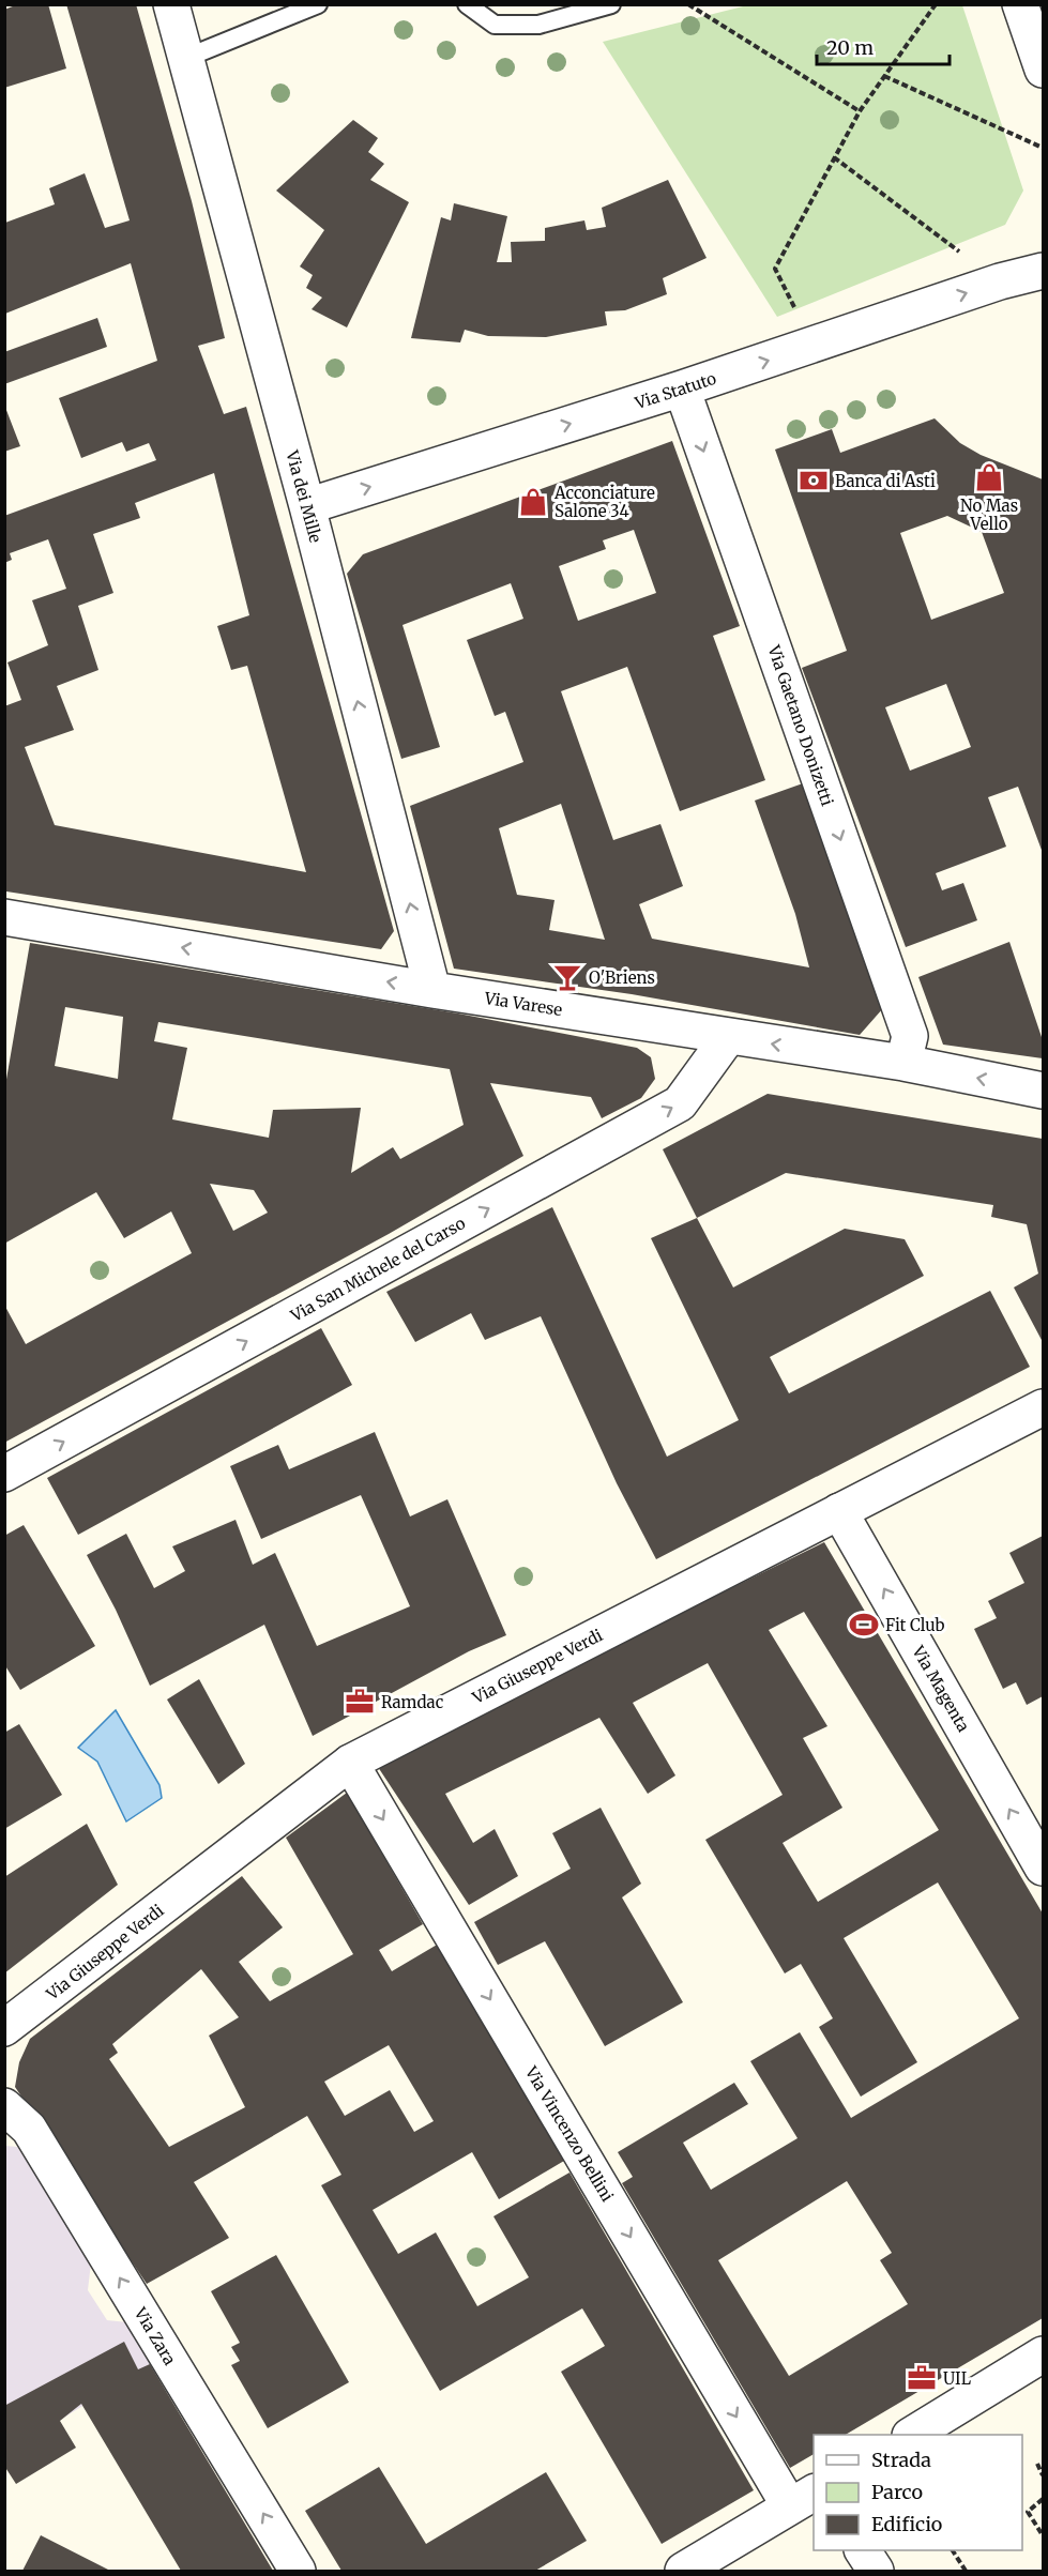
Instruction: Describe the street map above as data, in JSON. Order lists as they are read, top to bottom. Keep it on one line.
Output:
{"streets":{"street":["Via Statuto","Via dei Mille","Via Gaetano Donizetti","Via Varese","Via San Michele del Carso","Via Giuseppe Verdi","Via Magenta","Via Vincenzo Bellini","Via Zara"]},"crossings":[["Via Statuto","Via dei Mille"],["Via Statuto","Via Gaetano Donizetti"],["Via dei Mille","Via Varese"],["Via Gaetano Donizetti","Via Varese"],["Via Varese","Via San Michele del Carso"],["Via Giuseppe Verdi","Via Magenta"],["Via Giuseppe Verdi","Via Vincenzo Bellini"]],"one_way":["Via Statuto","Via dei Mille","Via Gaetano Donizetti","Via Varese","Via San Michele del Carso","Via Magenta","Via Vincenzo Bellini","Via Zara"],"places":{"shop":["No Mas Vello","Acconciature Salone 34"],"bank":["Banca di Asti"],"bar":["O'Briens"],"sports":["Fit Club"],"office":["Ramdac","UIL"]},"legend":["Strada","Parco","Edificio"],"scale_bar":"20 m"}
